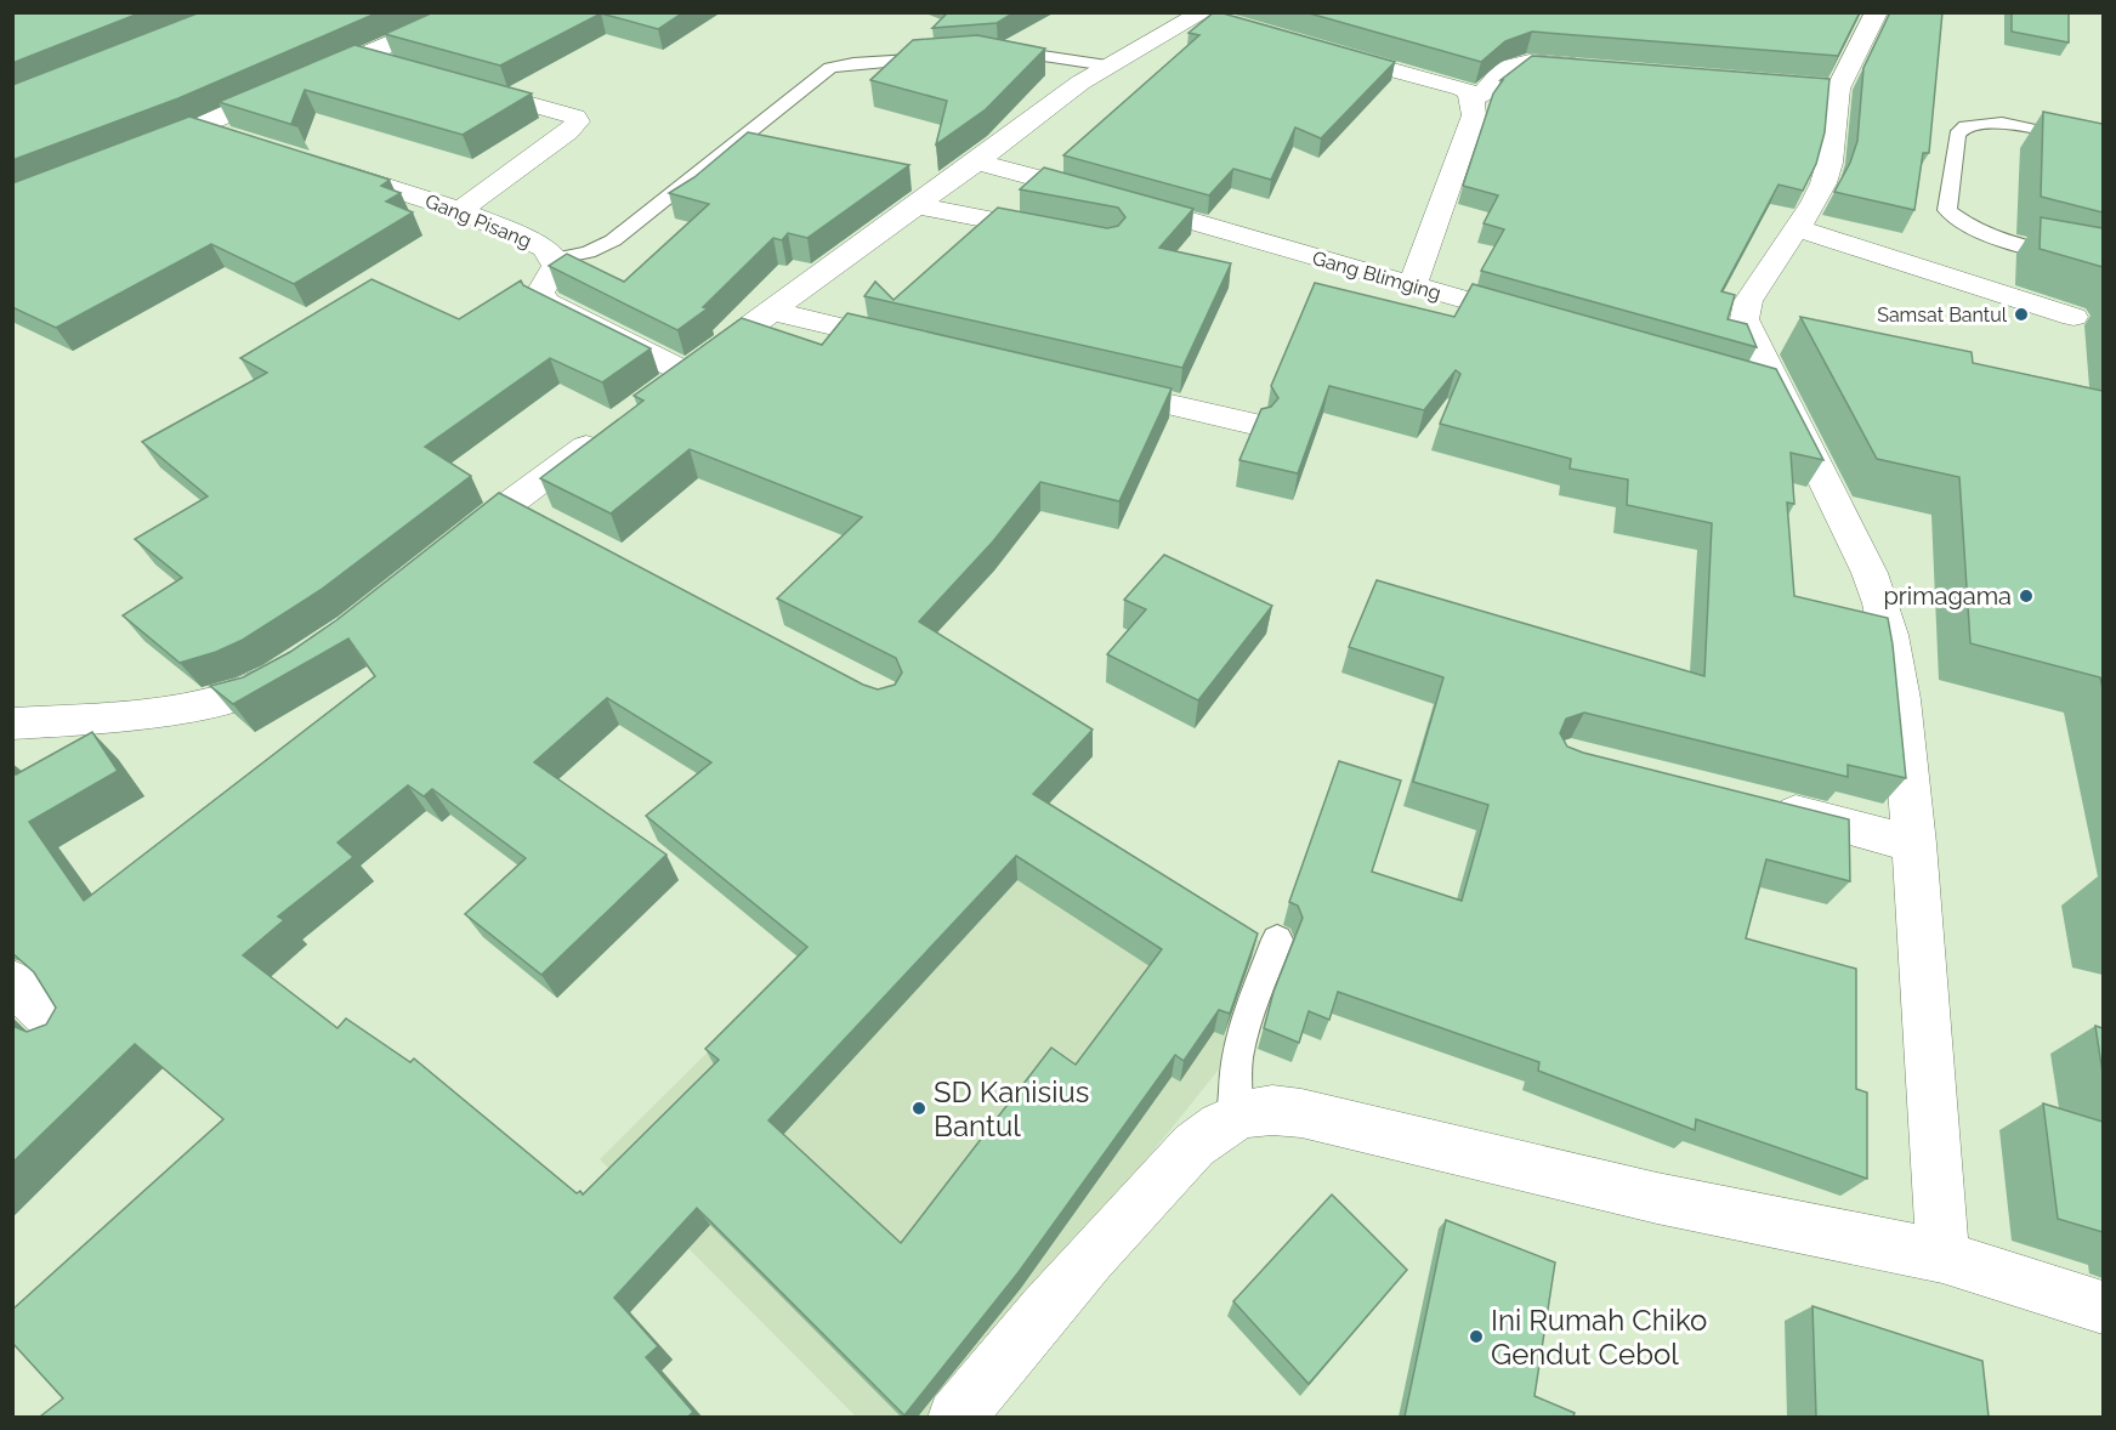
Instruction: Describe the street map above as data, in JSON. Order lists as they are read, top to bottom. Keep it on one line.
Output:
{"streets":{"street":["Gang Pisang","Gang Blimging"]},"places":["Samsat Bantul","primagama","SD Kanisius Bantul","Ini Rumah Chiko Gendut Cebol"]}
